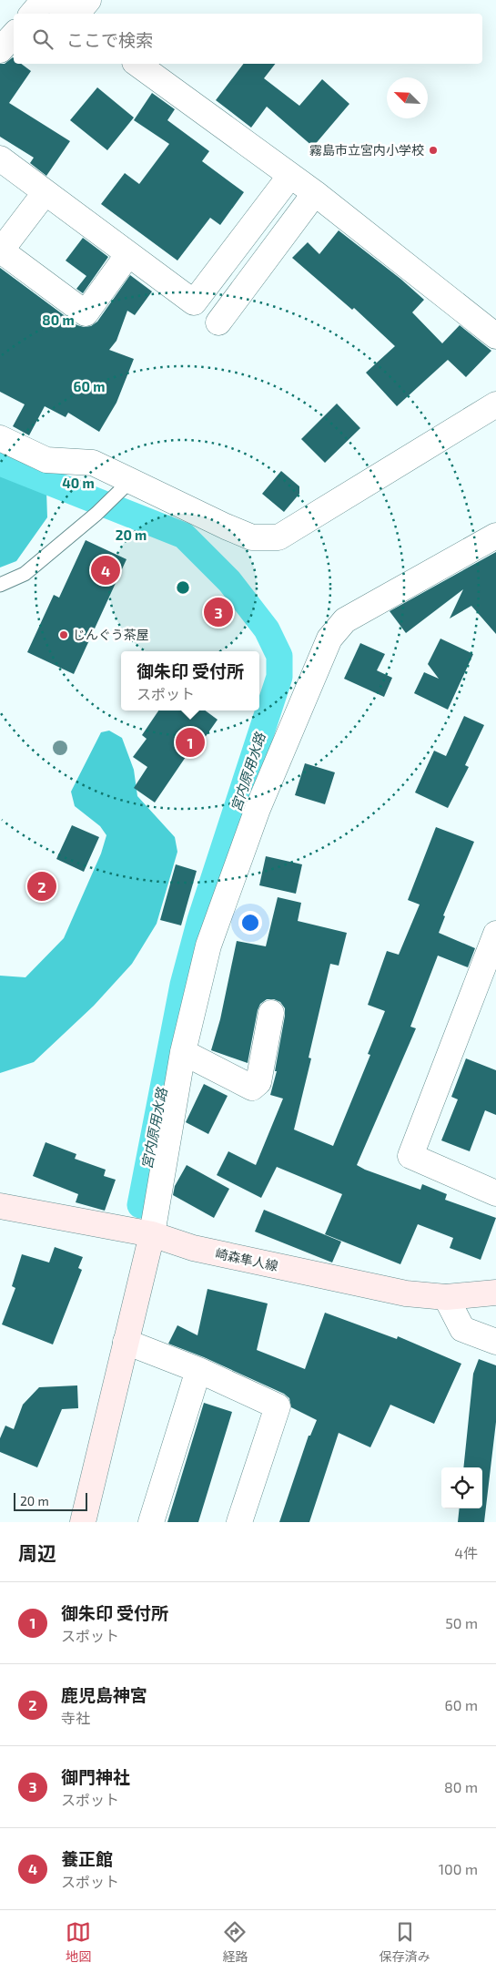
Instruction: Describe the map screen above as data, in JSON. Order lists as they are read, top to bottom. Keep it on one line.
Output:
{"streets":{"main road":["崎森隼人線"]},"water":["宮内原用水路"],"places":["霧島市立宮内小学校","じんぐう茶屋"],"scale_bar":"20 m","north":"top left","page":{"search":"ここで検索","pins":["4","3","1","2"],"popup":["御朱印 受付所","スポット"],"scale":"20 m","heading":["周辺","4件"],"list":[{"mark":"1","name":"御朱印 受付所","note":"スポット","value":"50 m"},{"mark":"2","name":"鹿児島神宮","note":"寺社","value":"60 m"},{"mark":"3","name":"御門神社","note":"スポット","value":"80 m"},{"mark":"4","name":"養正館","note":"スポット","value":"100 m"}],"nav":["地図","経路","保存済み"]},"rings":["80 m","60 m","40 m","20 m"]}
